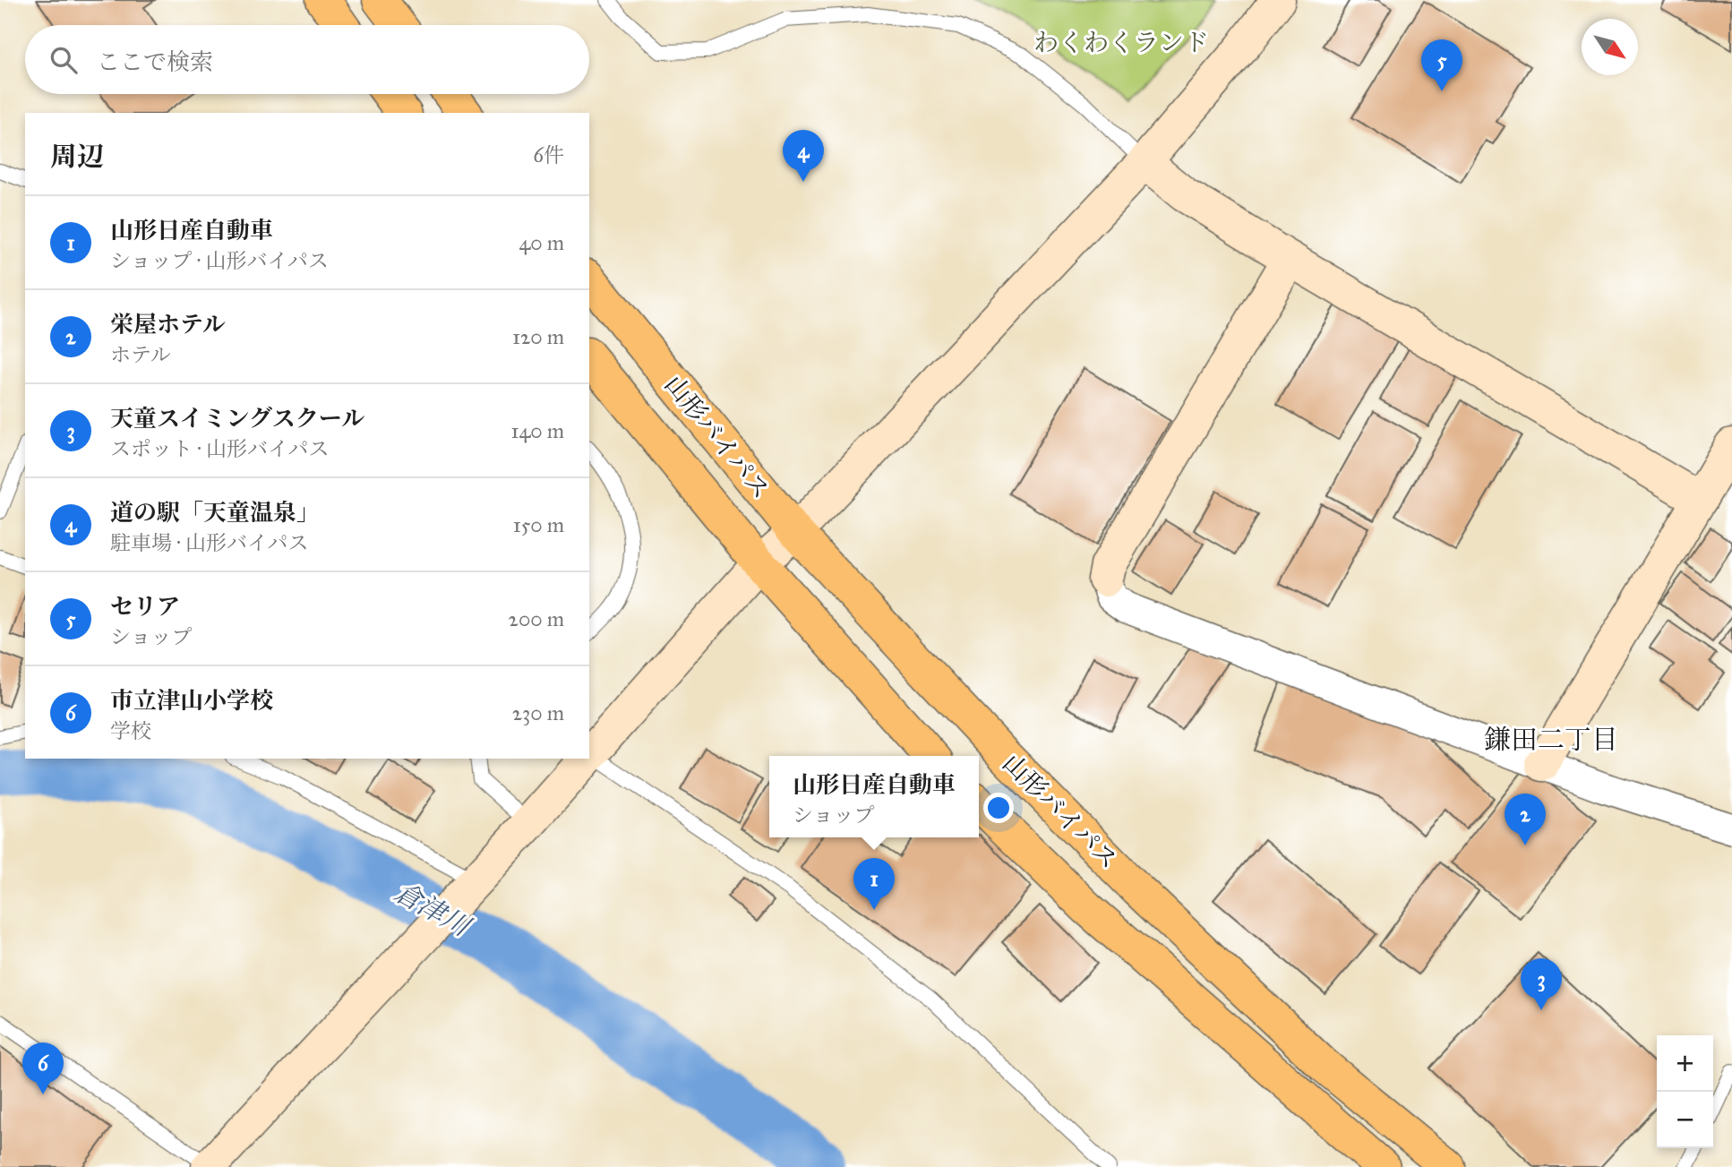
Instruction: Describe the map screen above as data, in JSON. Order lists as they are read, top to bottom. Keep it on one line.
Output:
{"streets":{"highway":["山形バイパス"]},"districts":["鎌田二丁目"],"water":["倉津川"],"parks":["わくわくランド"],"north":"bottom right","page":{"search":"ここで検索","pins":["5","4","2","1","3","6"],"heading":["周辺","6件"],"list":[{"mark":"1","name":"山形日産自動車","note":"ショップ · 山形バイパス","value":"40 m"},{"mark":"2","name":"栄屋ホテル","note":"ホテル","value":"120 m"},{"mark":"3","name":"天童スイミングスクール","note":"スポット · 山形バイパス","value":"140 m"},{"mark":"4","name":"道の駅「天童温泉」","note":"駐車場 · 山形バイパス","value":"150 m"},{"mark":"5","name":"セリア","note":"ショップ","value":"200 m"},{"mark":"6","name":"市立津山小学校","note":"学校","value":"230 m"}],"popup":["山形日産自動車","ショップ"],"map_buttons":["+","−"]}}
